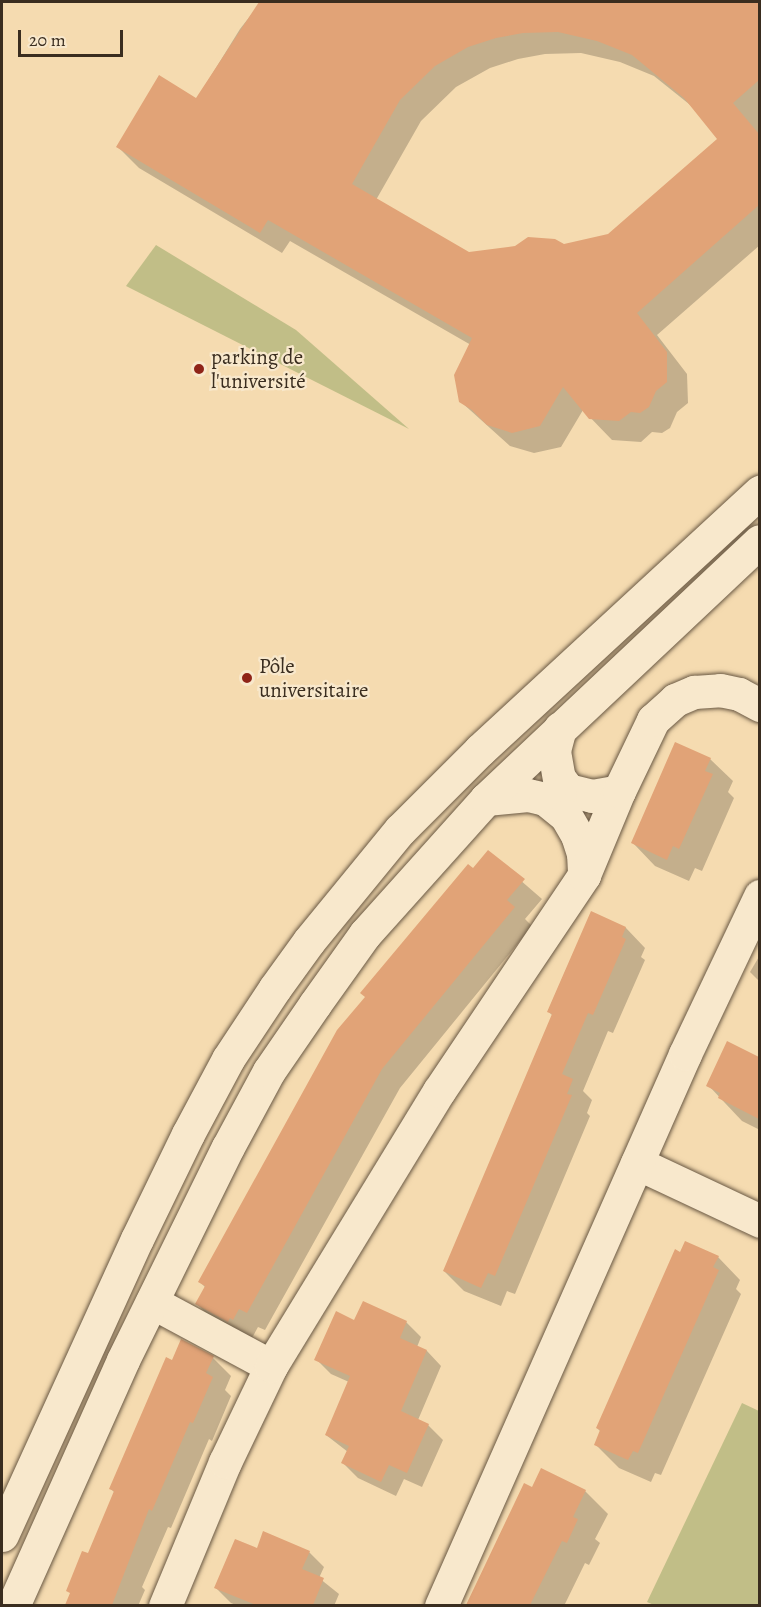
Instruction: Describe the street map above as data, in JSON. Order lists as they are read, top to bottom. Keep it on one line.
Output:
{"places":["parking de l'université","Pôle universitaire"],"scale_bar":"20 m"}
